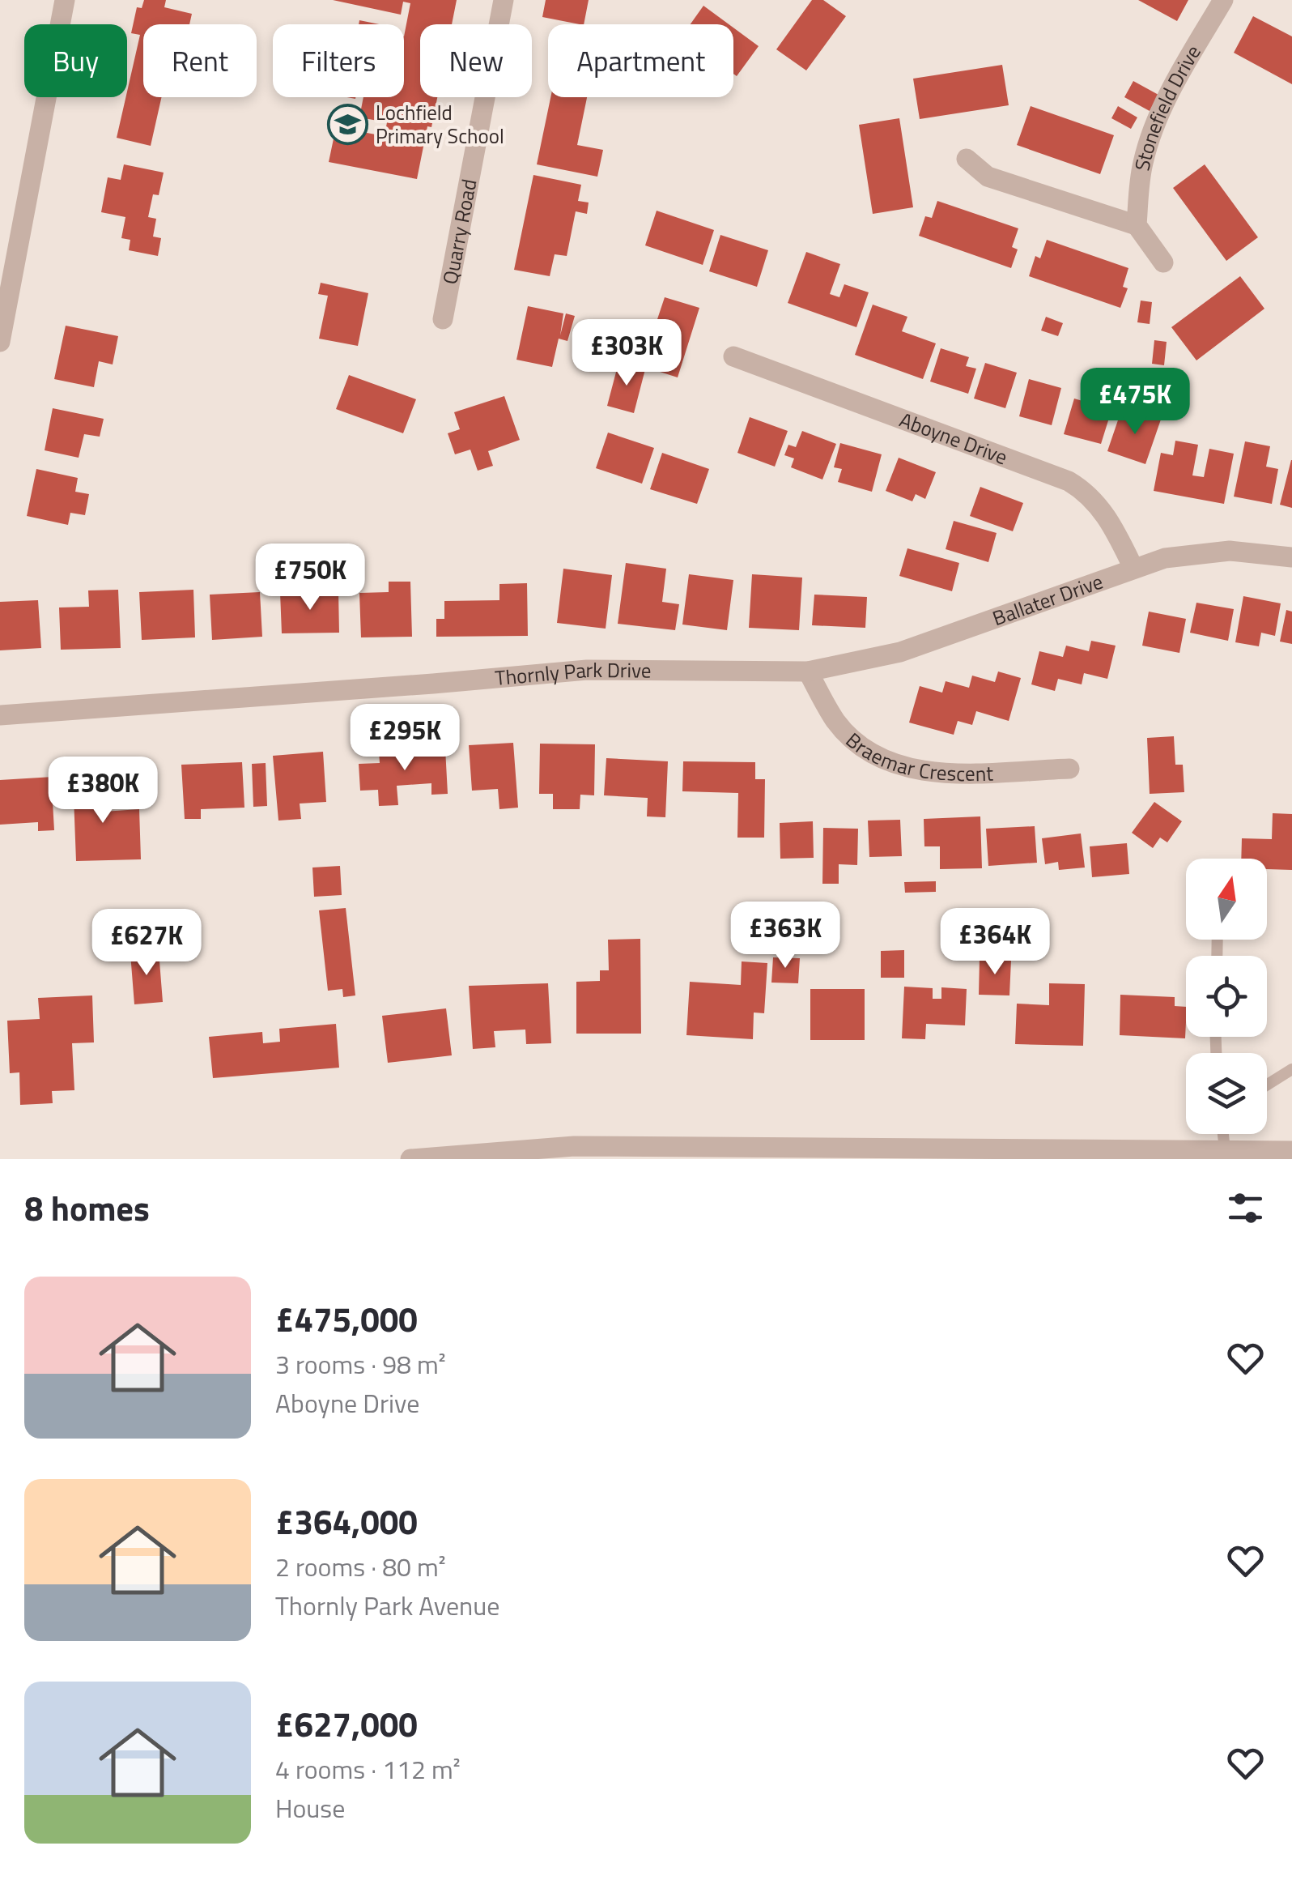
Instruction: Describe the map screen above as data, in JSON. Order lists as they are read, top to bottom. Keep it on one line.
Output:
{"streets":{"street":["Stonefield Drive","Quarry Road","Aboyne Drive","Ballater Drive","Thornly Park Drive","Braemar Crescent"]},"crossings":[["Aboyne Drive","Ballater Drive"],["Ballater Drive","Thornly Park Drive"],["Ballater Drive","Braemar Crescent"],["Thornly Park Drive","Braemar Crescent"]],"places":{"school or university":["Lochfield Primary School"]},"north":"top","page":{"chip":["Buy","Rent","Filters","New","Apartment"],"price":["£303K","£475K","£750K","£295K","£380K","£363K","£364K","£627K"],"heading":"8 homes","list":[{"name":"£475,000","note":"3 rooms · 98 m² · Aboyne Drive"},{"name":"£364,000","note":"2 rooms · 80 m² · Thornly Park Avenue"},{"name":"£627,000","note":"4 rooms · 112 m² · House"}]}}
